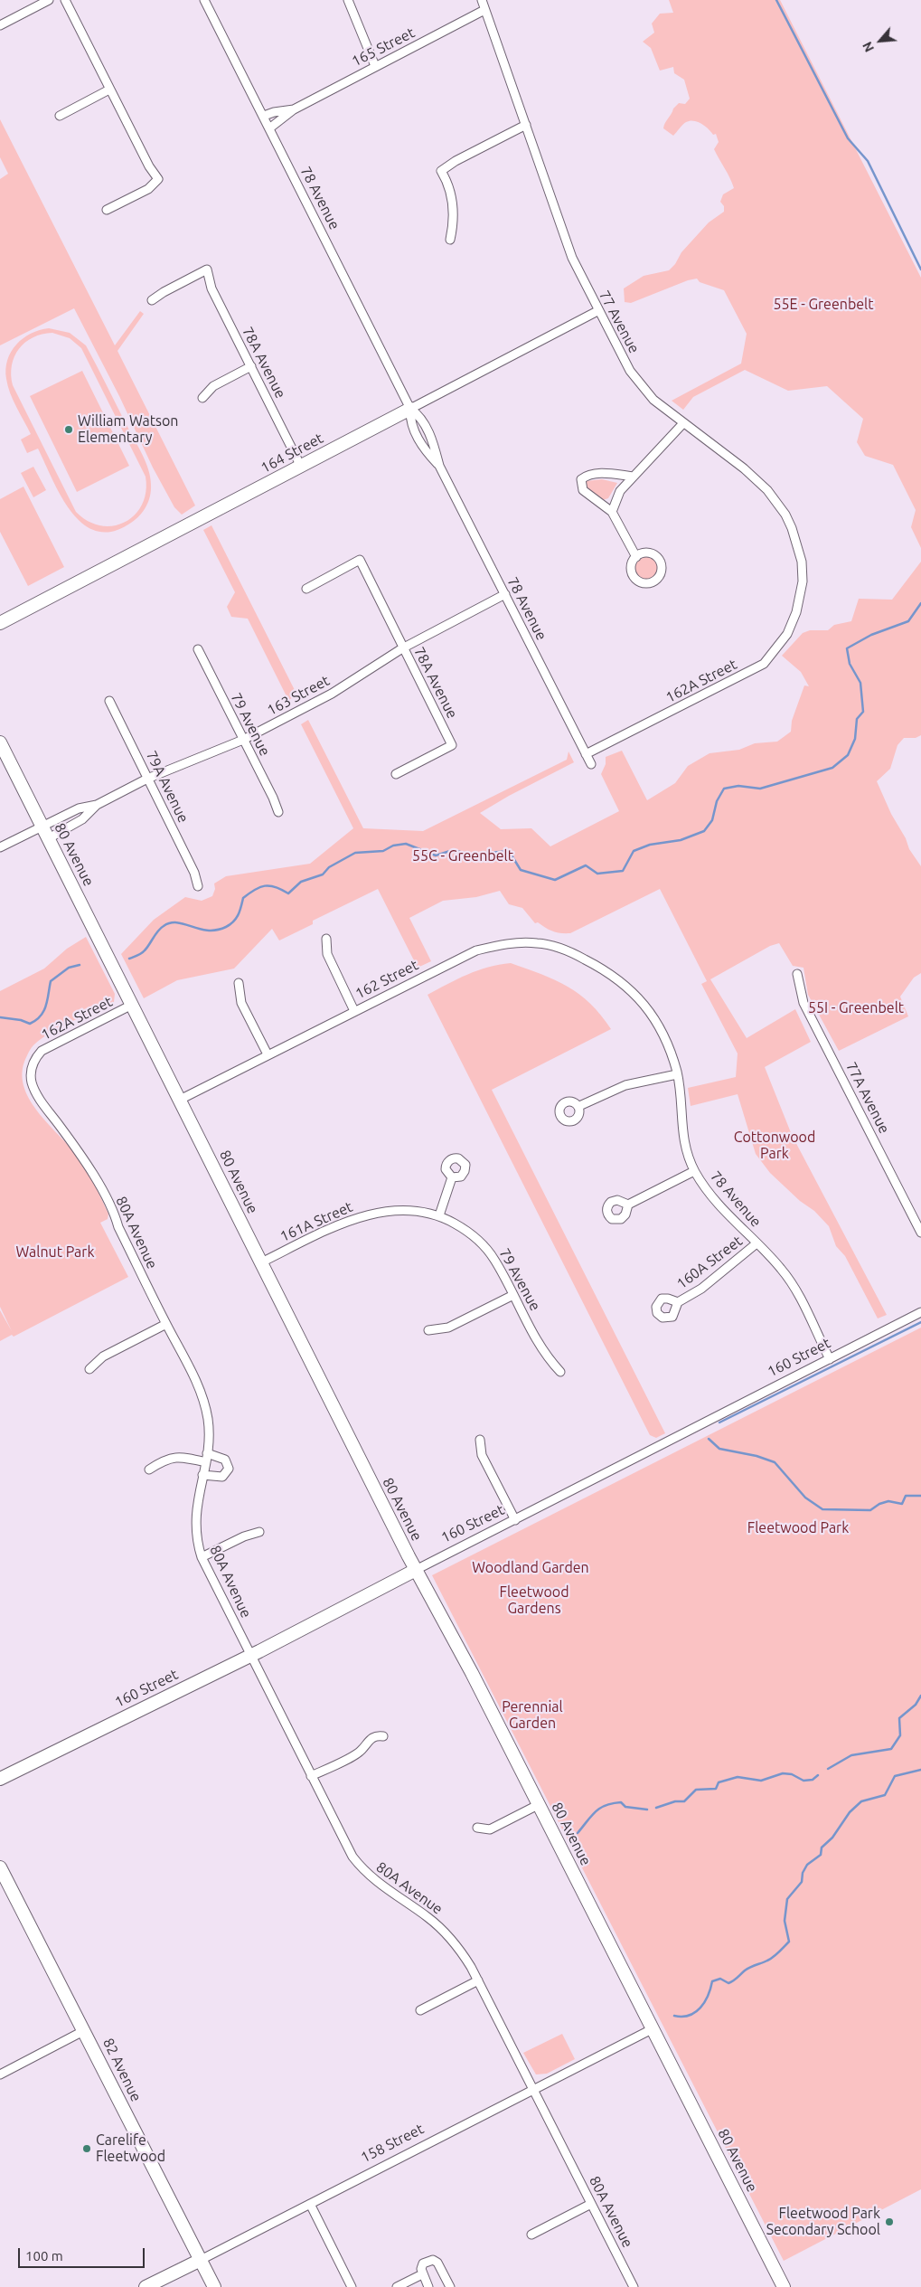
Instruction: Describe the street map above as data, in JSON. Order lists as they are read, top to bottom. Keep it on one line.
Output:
{"streets":{"street":["165 Street","78 Avenue","77 Avenue","78A Avenue","164 Street","162A Street","163 Street","79 Avenue","79A Avenue","80 Avenue","162 Street","77A Avenue","161A Street","80A Avenue","160A Street","160 Street","82 Avenue","158 Street"]},"crossings":[["165 Street","78 Avenue"],["165 Street","77 Avenue"],["78 Avenue","164 Street"],["78 Avenue","162A Street"],["78 Avenue","163 Street"],["78 Avenue","162 Street"],["78 Avenue","160A Street"],["78 Avenue","160 Street"],["77 Avenue","164 Street"],["77 Avenue","162A Street"],["78A Avenue","164 Street"],["78A Avenue","163 Street"],["162A Street","80 Avenue"],["162A Street","80A Avenue"],["163 Street","79 Avenue"],["163 Street","79A Avenue"],["163 Street","80 Avenue"],["79 Avenue","161A Street"],["80 Avenue","162 Street"],["80 Avenue","161A Street"],["80 Avenue","160 Street"],["80 Avenue","158 Street"],["80A Avenue","160 Street"],["80A Avenue","158 Street"],["82 Avenue","158 Street"]],"parks":["55E - Greenbelt","55C - Greenbelt","55I - Greenbelt","Cottonwood Park","Walnut Park","Fleetwood Park","Woodland Garden","Fleetwood Gardens","Perennial Garden"],"places":["William Watson Elementary","Carelife Fleetwood","Fleetwood Park Secondary School"],"scale_bar":"100 m","north":"bottom left"}
